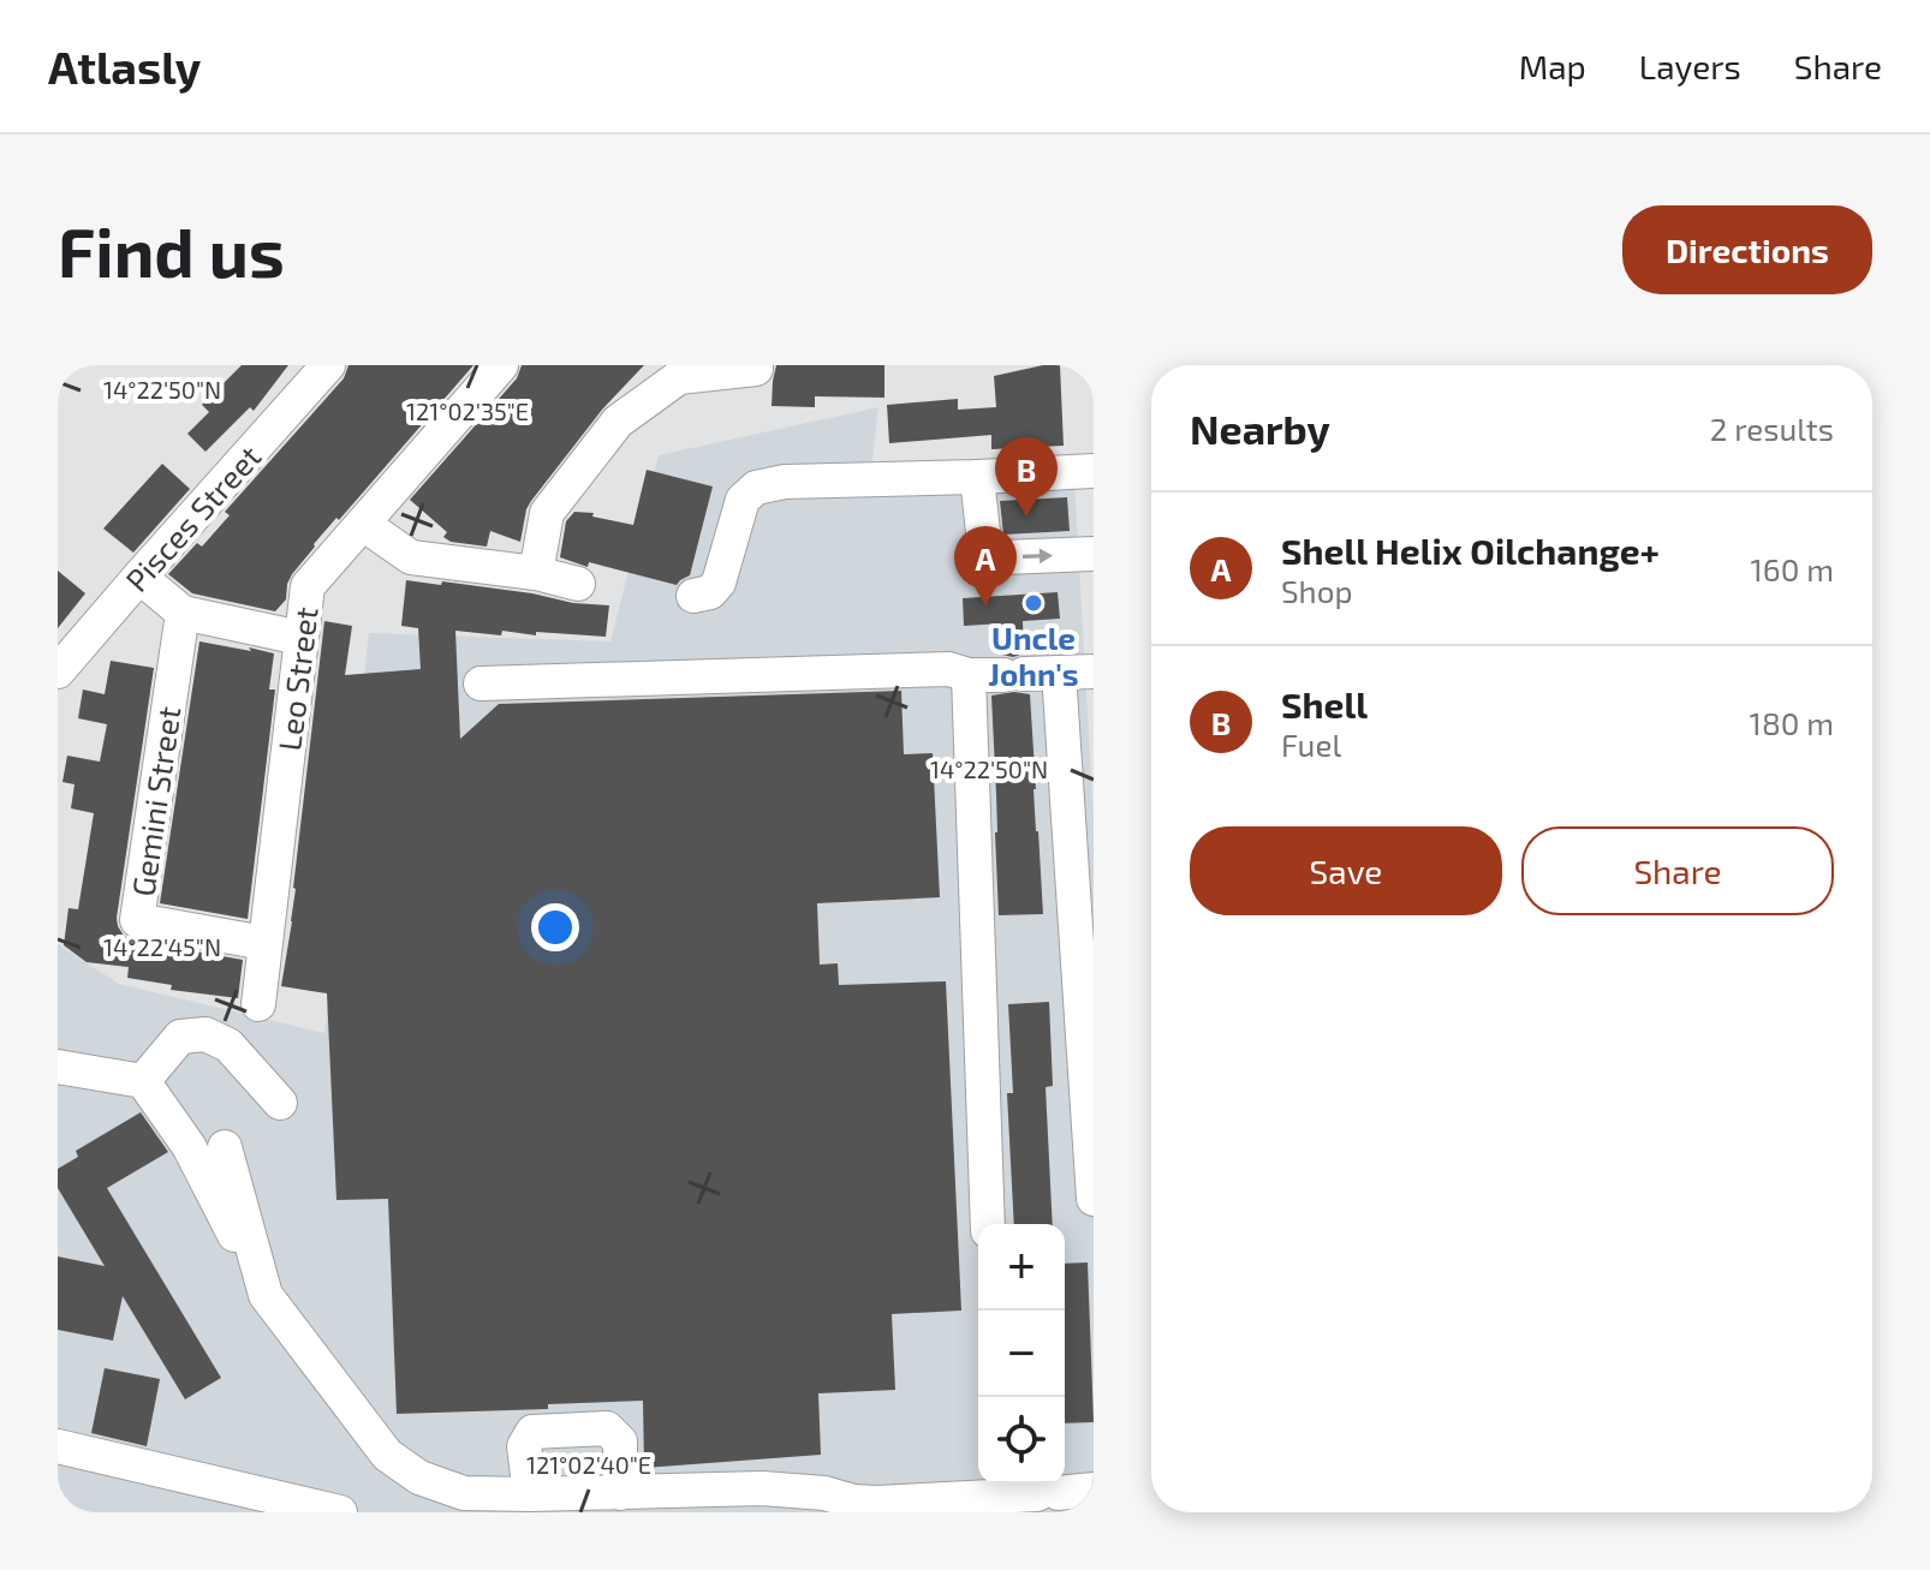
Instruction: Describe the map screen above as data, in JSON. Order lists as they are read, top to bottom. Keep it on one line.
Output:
{"streets":{"street":["Pisces Street","Leo Street","Gemini Street"]},"crossings":[["Leo Street","Gemini Street"]],"places":["Uncle John's"],"page":{"header":"Atlasly","nav":["Map","Layers","Share"],"buttons":["Directions",["Save","Share"]],"title":"Find us","heading":["Nearby","2 results"],"pins":["B","A"],"list":[{"mark":"A","name":"Shell Helix Oilchange+","note":"Shop","value":"160 m"},{"mark":"B","name":"Shell","note":"Fuel","value":"180 m"}],"map_buttons":["+","−"]},"coordinates":["14°22'50\"N","121°02'35\"E","14°22'45\"N","121°02'40\"E"]}
